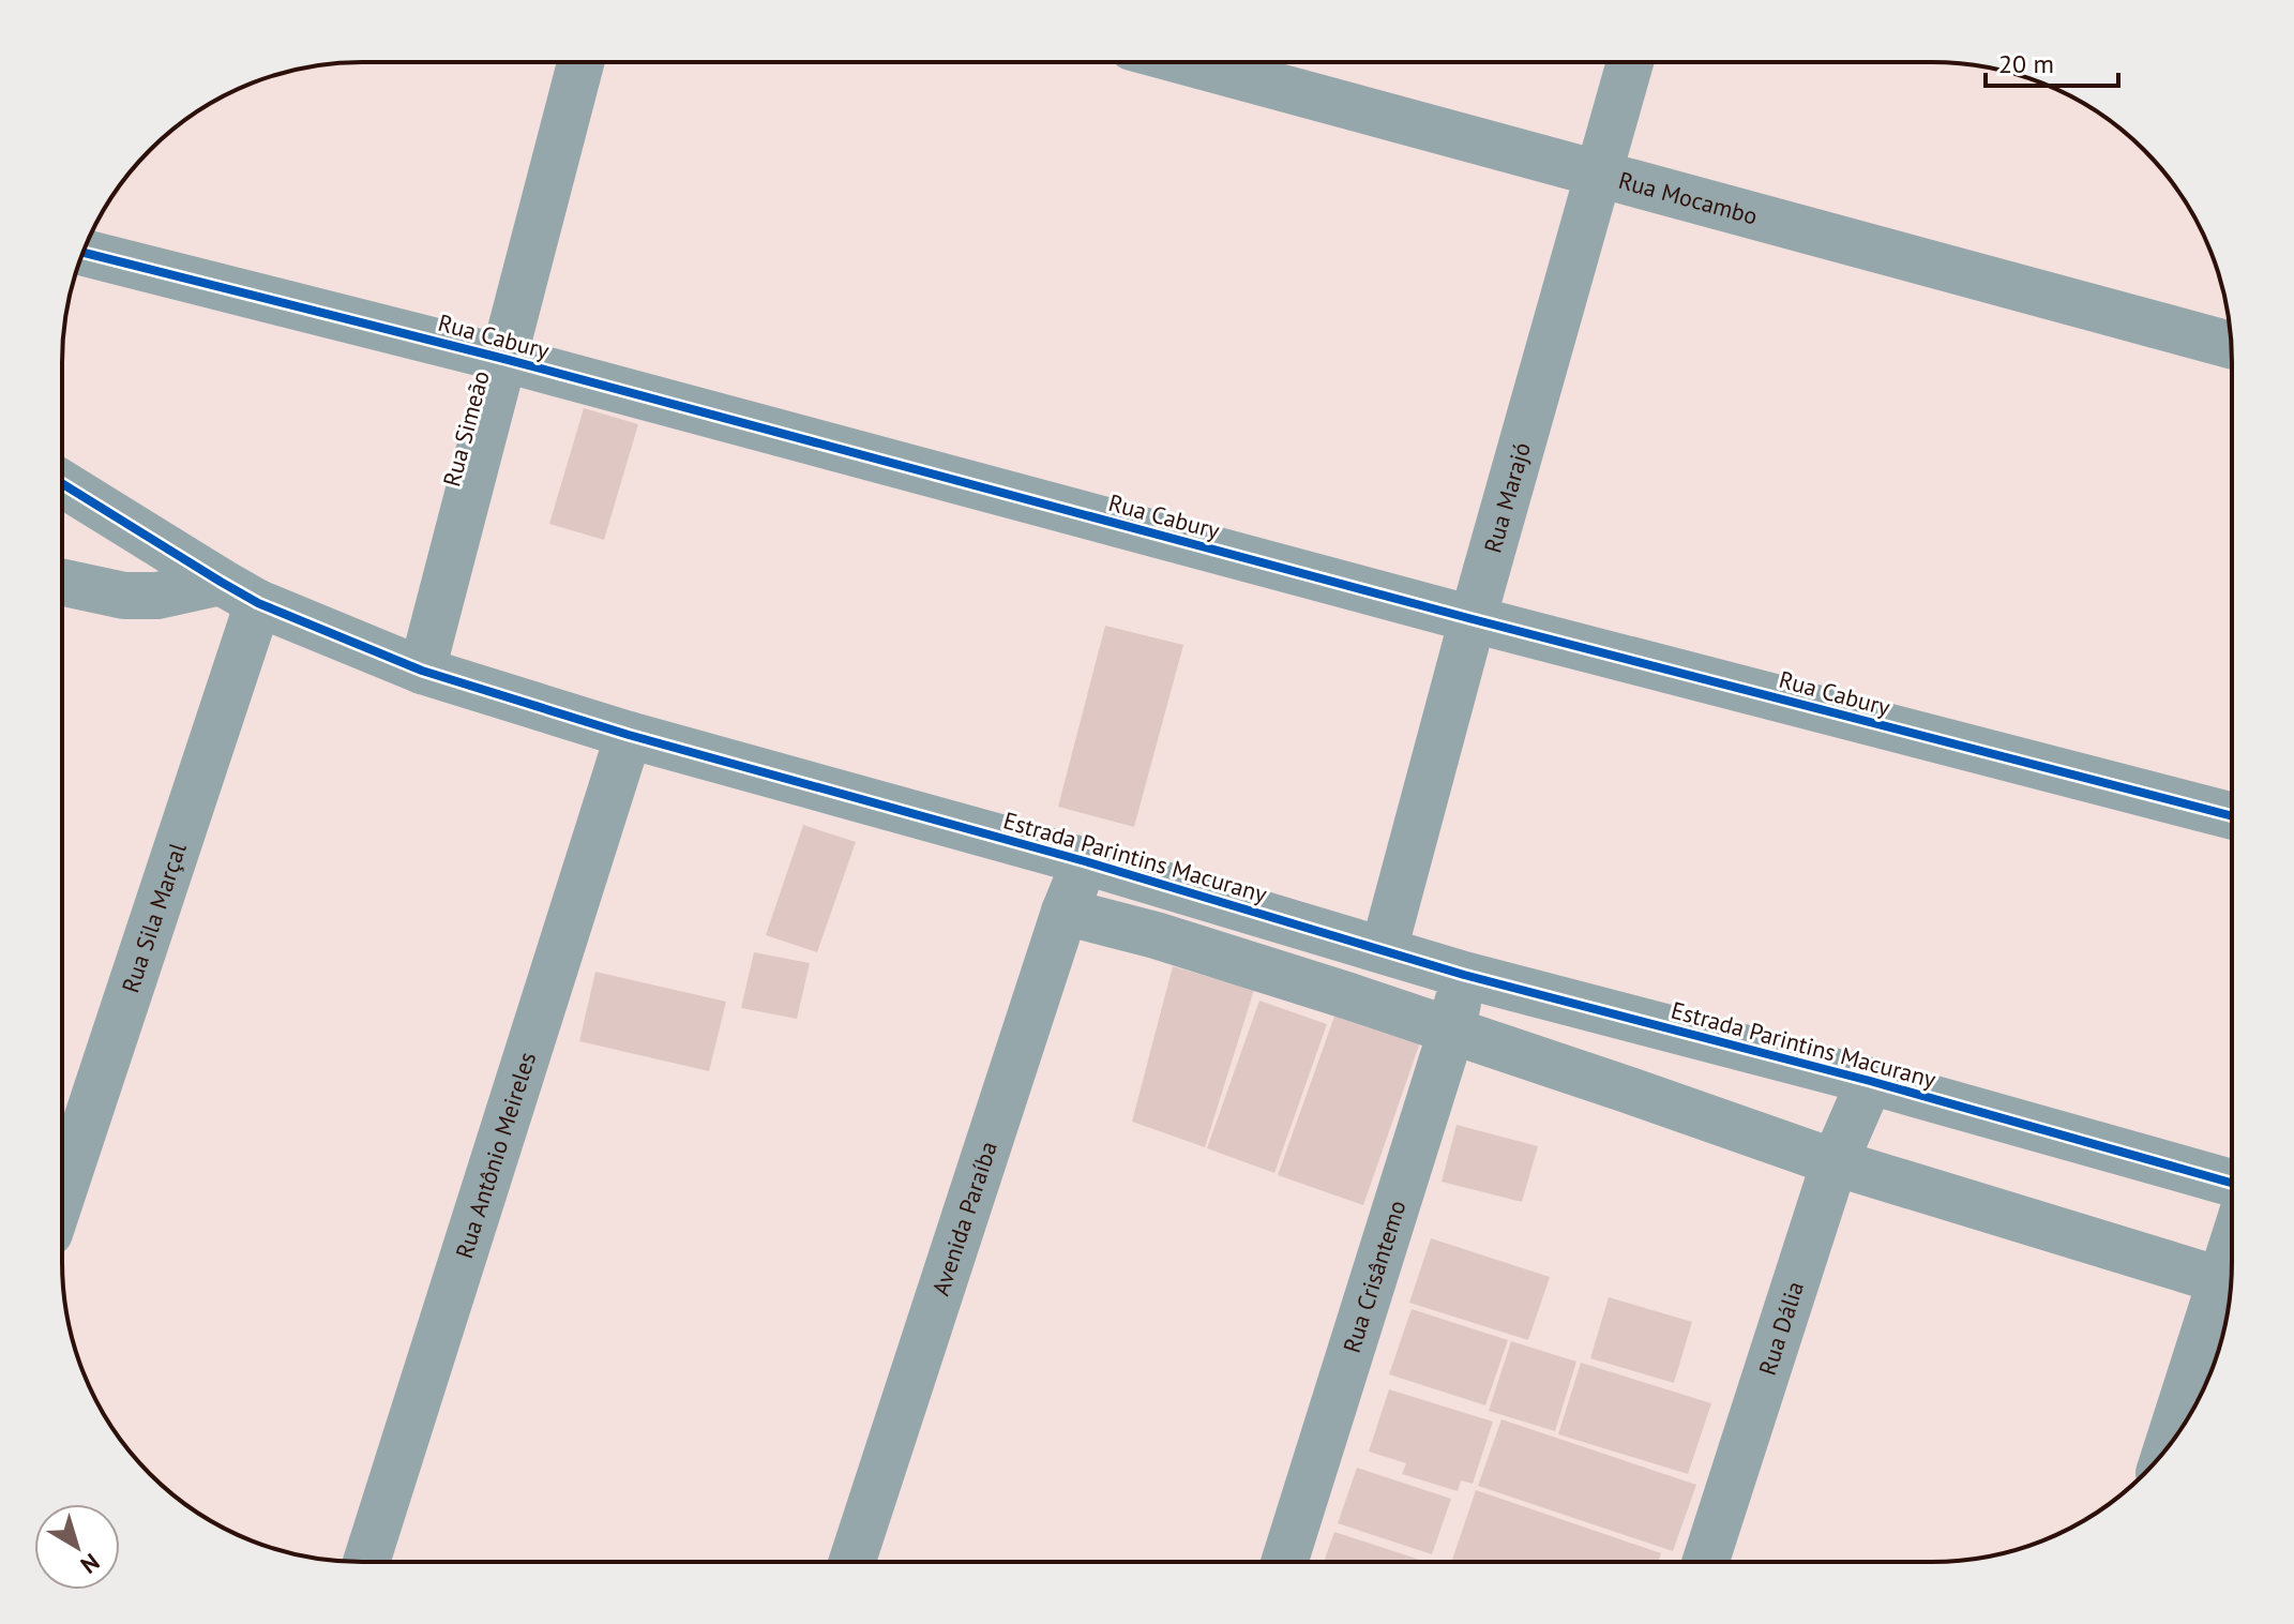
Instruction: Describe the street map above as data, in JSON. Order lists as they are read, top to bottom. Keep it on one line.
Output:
{"streets":{"street":["Rua Mocambo","Rua Cabury","Rua Simeão","Rua Marajó","Estrada Parintins Macurany","Rua Sila Marçal","Rua Antônio Meireles","Avenida Paraíba","Rua Crisântemo","Rua Dália"]},"crossings":[["Rua Mocambo","Rua Marajó"],["Rua Cabury","Rua Simeão"],["Rua Cabury","Rua Marajó"],["Rua Simeão","Estrada Parintins Macurany"],["Rua Marajó","Estrada Parintins Macurany"],["Estrada Parintins Macurany","Rua Sila Marçal"],["Estrada Parintins Macurany","Rua Antônio Meireles"],["Estrada Parintins Macurany","Avenida Paraíba"],["Estrada Parintins Macurany","Rua Crisântemo"],["Estrada Parintins Macurany","Rua Dália"]],"scale_bar":"20 m","north":"bottom right"}
